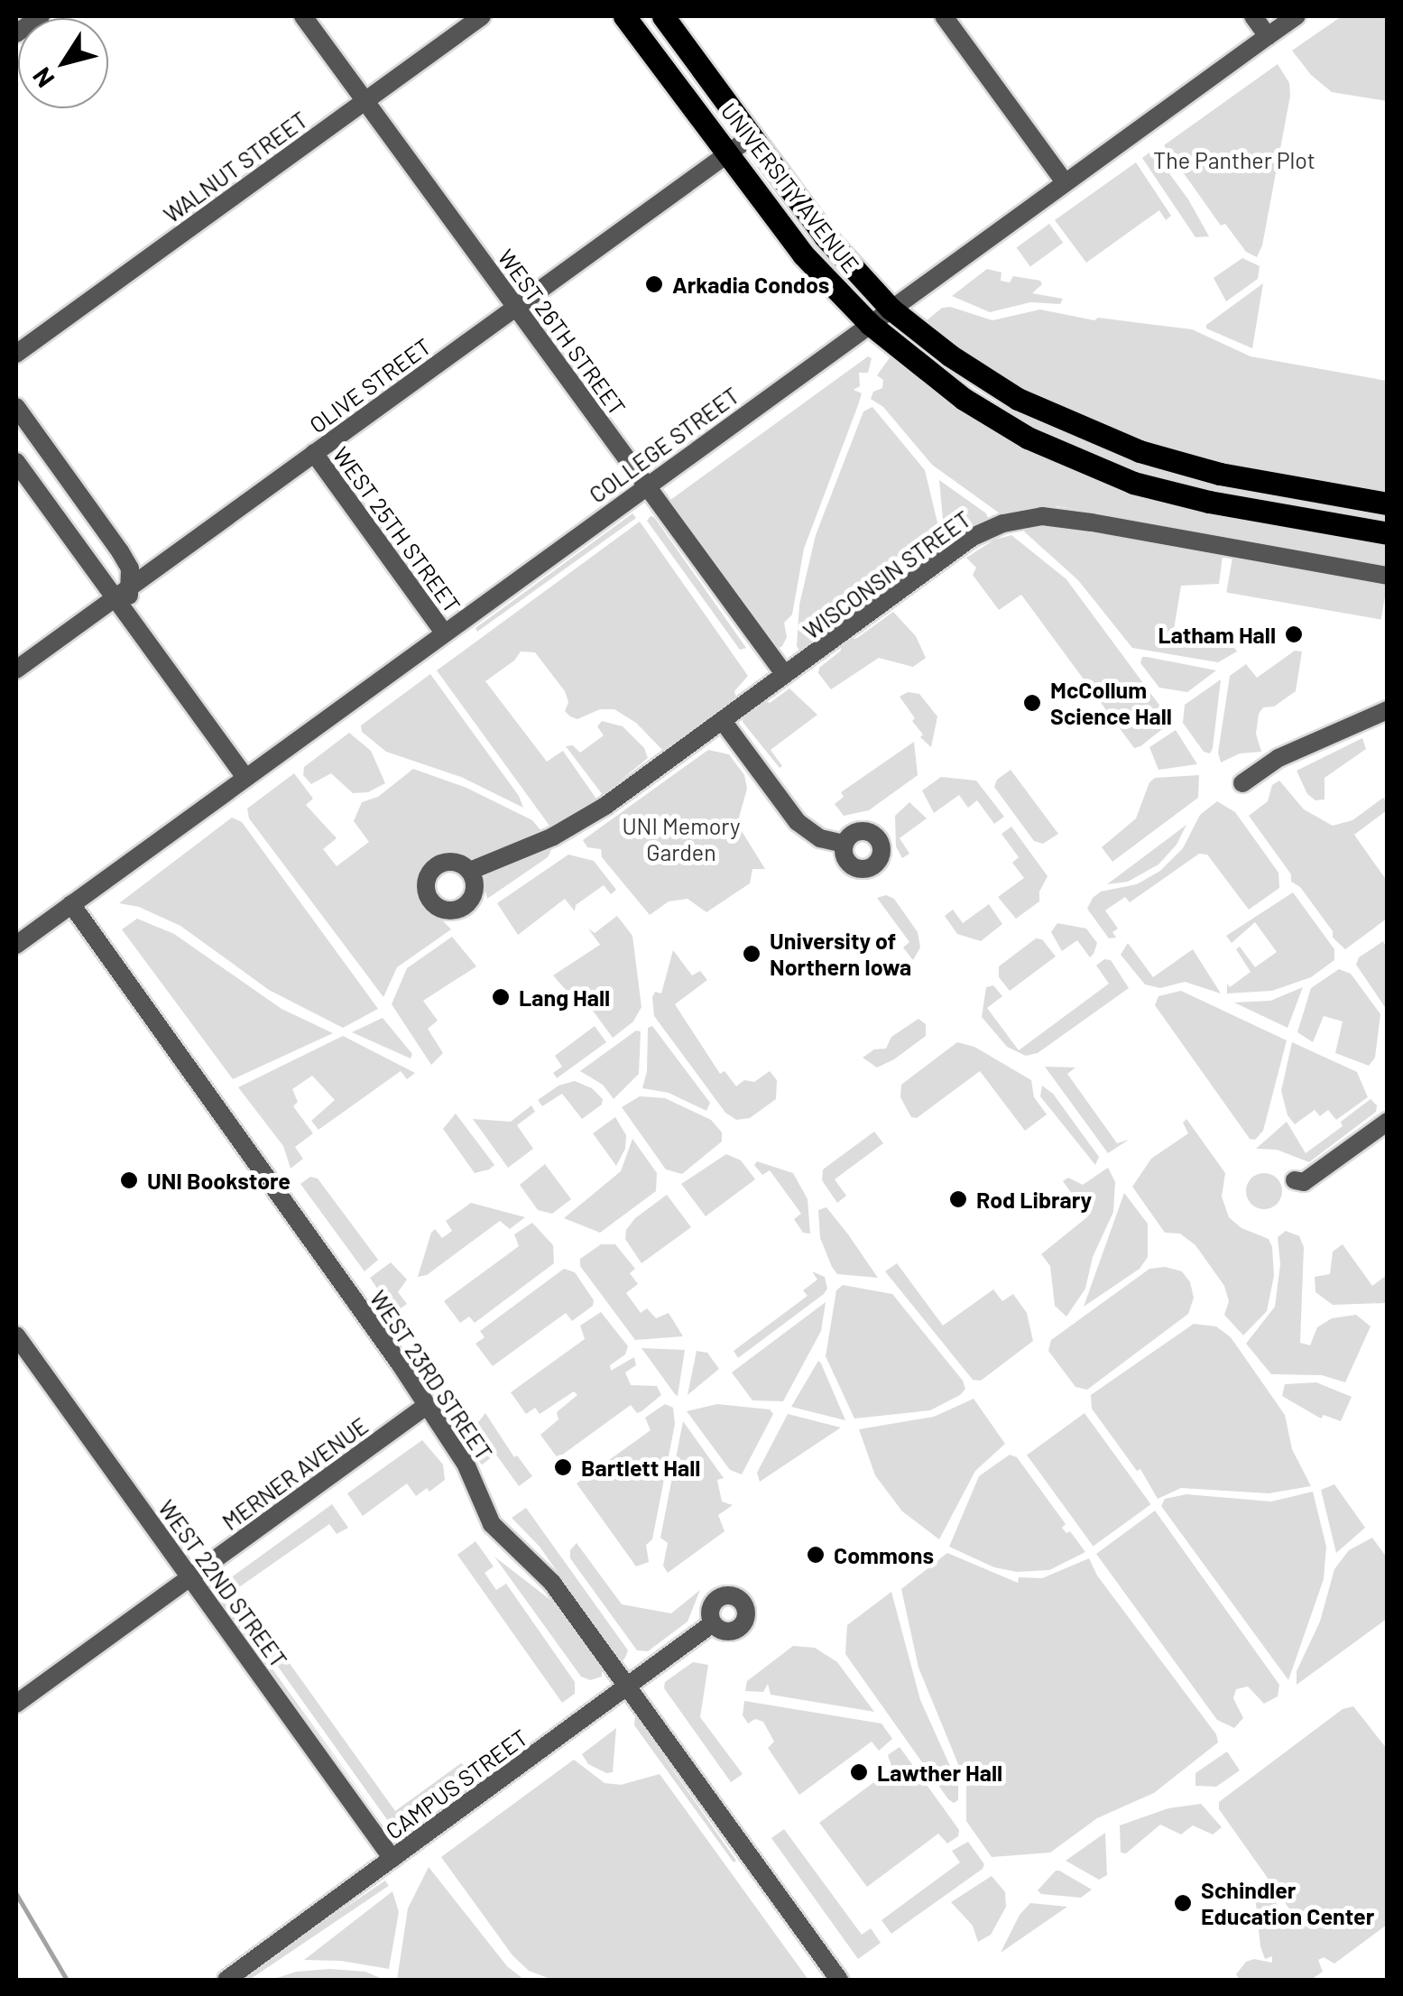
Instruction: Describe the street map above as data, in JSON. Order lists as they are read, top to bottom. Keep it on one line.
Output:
{"streets":{"main road":["UNIVERSITY AVENUE"],"street":["WALNUT STREET","WEST 26TH STREET","OLIVE STREET","COLLEGE STREET","WEST 25TH STREET","WISCONSIN STREET","WEST 23RD STREET","MERNER AVENUE","WEST 22ND STREET","CAMPUS STREET"]},"crossings":[["WALNUT STREET","WEST 26TH STREET"],["UNIVERSITY AVENUE","OLIVE STREET"],["UNIVERSITY AVENUE","COLLEGE STREET"],["WEST 26TH STREET","OLIVE STREET"],["WEST 26TH STREET","COLLEGE STREET"],["WEST 26TH STREET","WISCONSIN STREET"],["OLIVE STREET","WEST 25TH STREET"],["COLLEGE STREET","WEST 25TH STREET"],["COLLEGE STREET","WEST 23RD STREET"],["WEST 23RD STREET","MERNER AVENUE"],["WEST 23RD STREET","CAMPUS STREET"],["MERNER AVENUE","WEST 22ND STREET"],["WEST 22ND STREET","CAMPUS STREET"]],"parks":["The Panther Plot","UNI Memory Garden"],"places":["Arkadia Condos","Latham Hall","McCollum Science Hall","University of Northern Iowa","Lang Hall","UNI Bookstore","Rod Library","Bartlett Hall","Commons","Lawther Hall","Schindler Education Center"],"north":"bottom left"}
